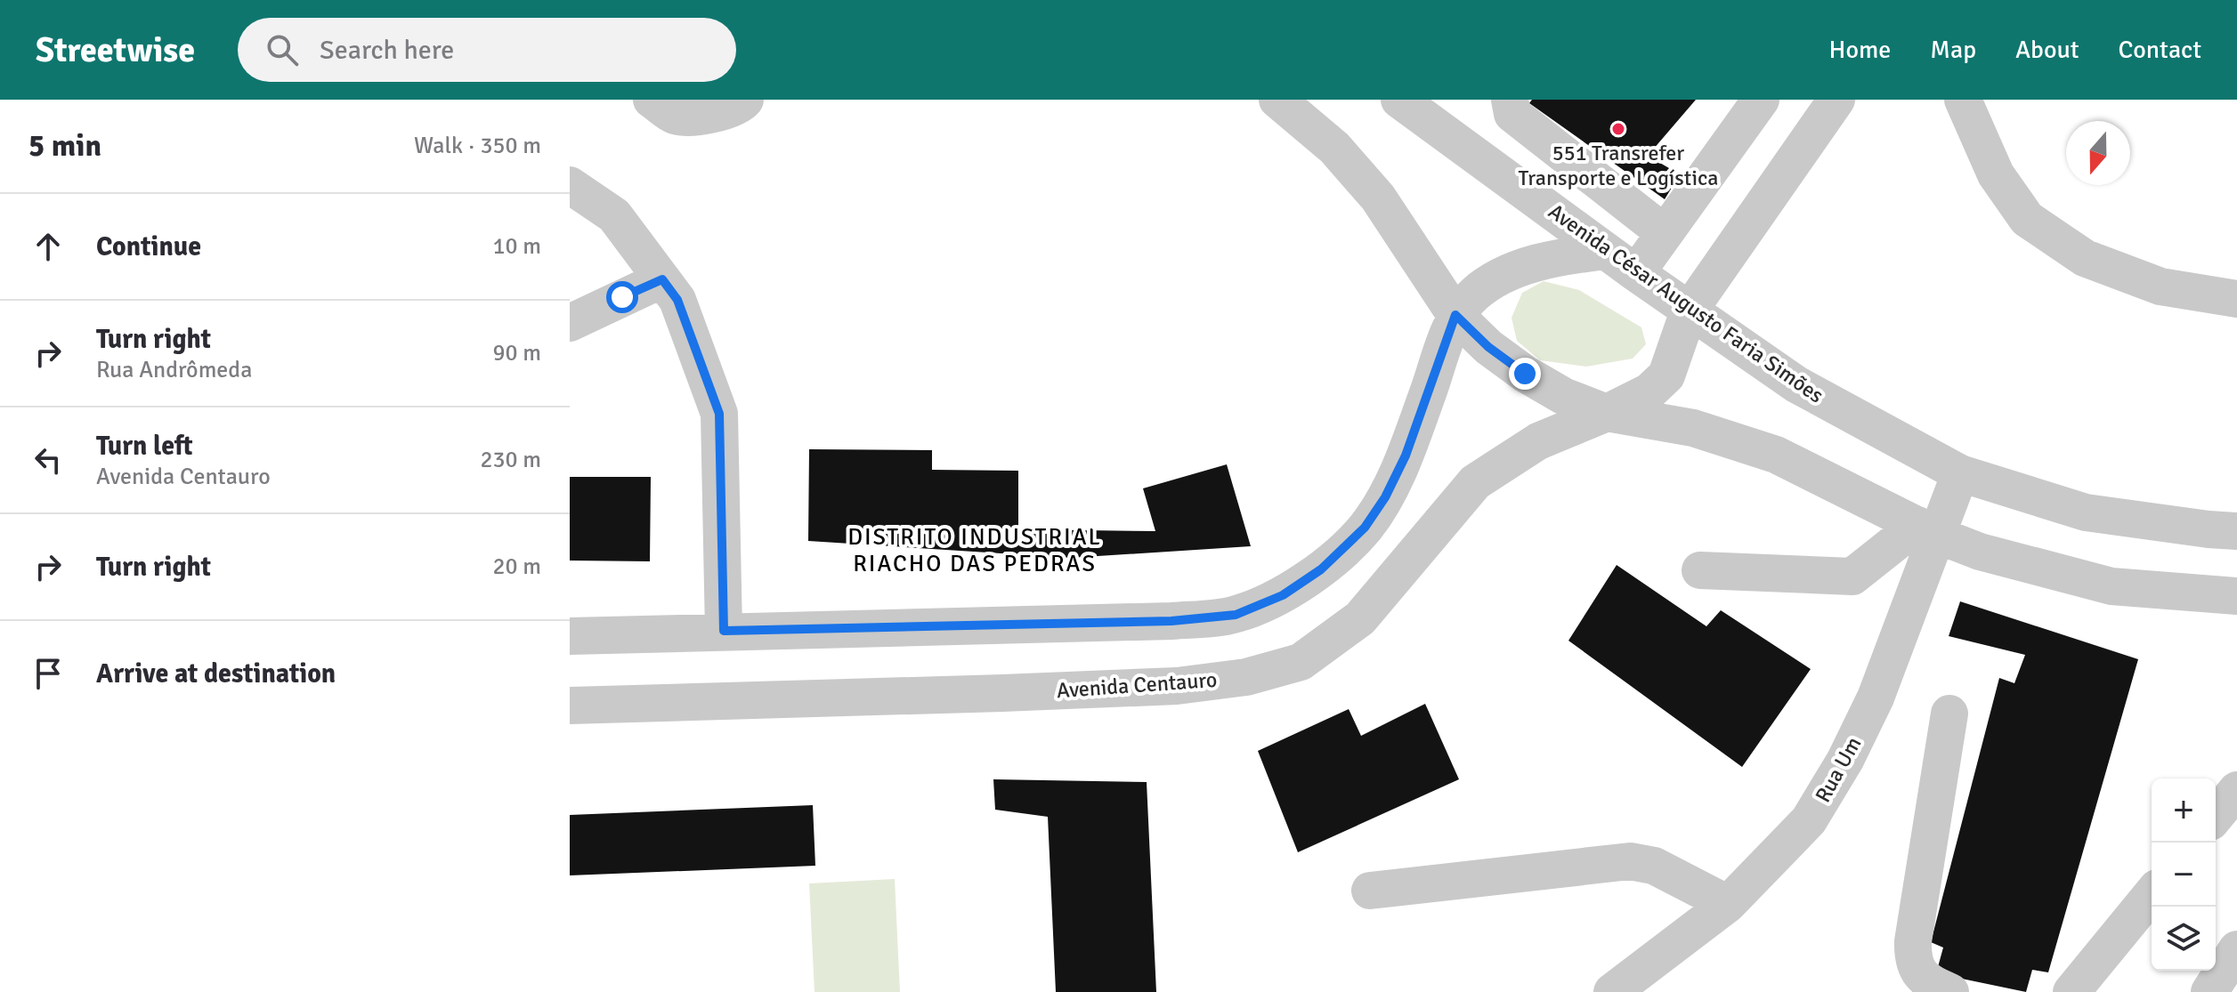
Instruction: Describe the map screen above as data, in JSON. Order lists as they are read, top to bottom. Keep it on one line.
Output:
{"streets":{"street":["Avenida César Augusto Faria Simões","Avenida Centauro","Rua Um"]},"crossings":[["Avenida César Augusto Faria Simões","Avenida Centauro"],["Avenida César Augusto Faria Simões","Rua Um"]],"districts":["DISTRITO INDUSTRIAL RIACHO DAS PEDRAS"],"places":["551 Transrefer Transporte e Logística"],"north":"bottom","page":{"header":"Streetwise","search":"Search here","nav":["Home","Map","About","Contact"],"heading":["5 min","Walk · 350 m"],"list":[["Continue","10 m"],["Turn right","Rua Andrômeda","90 m"],["Turn left","Avenida Centauro","230 m"],["Turn right","20 m"],"Arrive at destination"],"map_buttons":["+","−"]}}
